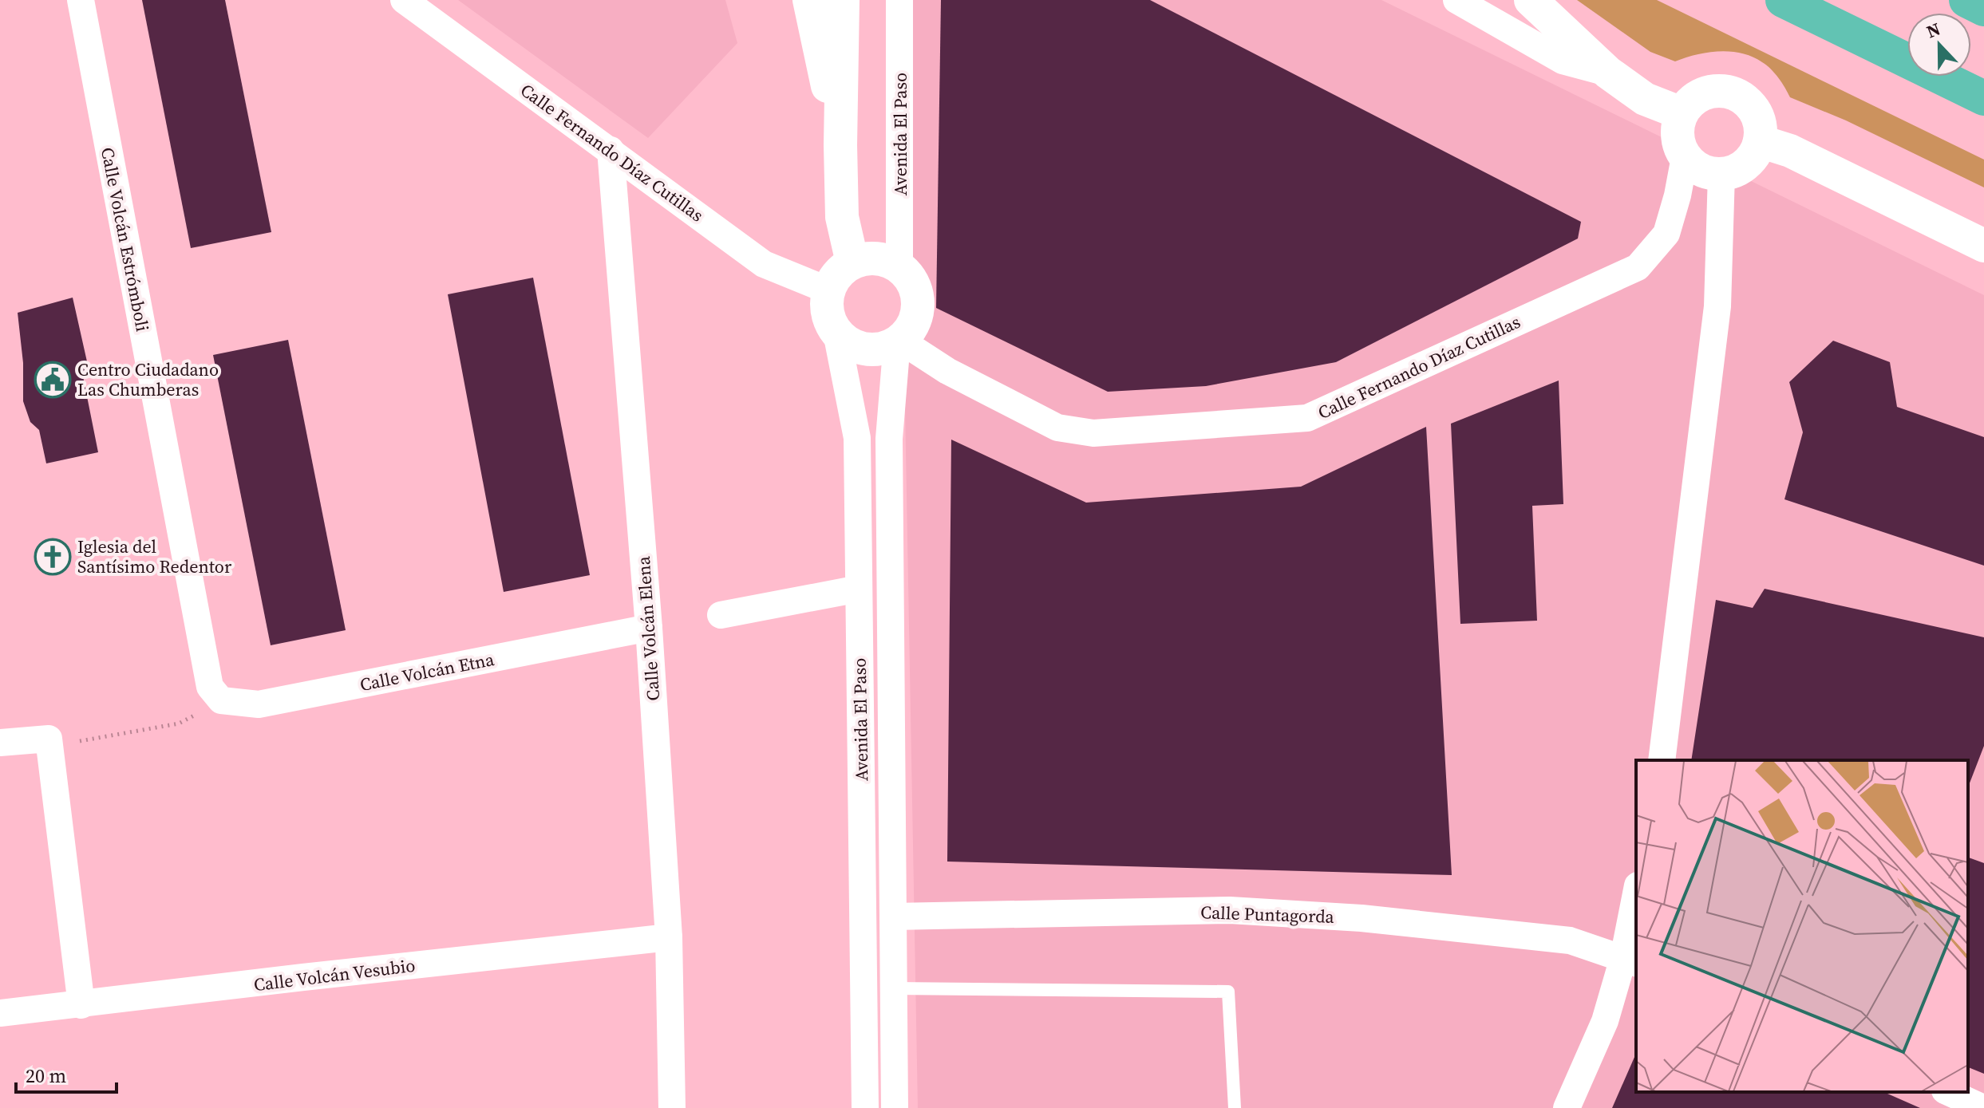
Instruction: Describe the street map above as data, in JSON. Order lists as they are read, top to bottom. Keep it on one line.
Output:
{"streets":{"street":["Avenida El Paso","Calle Fernando Díaz Cutillas","Calle Volcán Estrómboli","Calle Volcán Elena","Calle Volcán Etna","Calle Puntagorda","Calle Volcán Vesubio"]},"crossings":[["Avenida El Paso","Calle Fernando Díaz Cutillas"],["Avenida El Paso","Calle Puntagorda"],["Calle Fernando Díaz Cutillas","Calle Volcán Elena"],["Calle Volcán Estrómboli","Calle Volcán Etna"],["Calle Volcán Elena","Calle Volcán Etna"],["Calle Volcán Elena","Calle Volcán Vesubio"]],"places":{"public building":["Centro Ciudadano Las Chumberas"],"church":["Iglesia del Santísimo Redentor"]},"scale_bar":"20 m","north":"top"}
